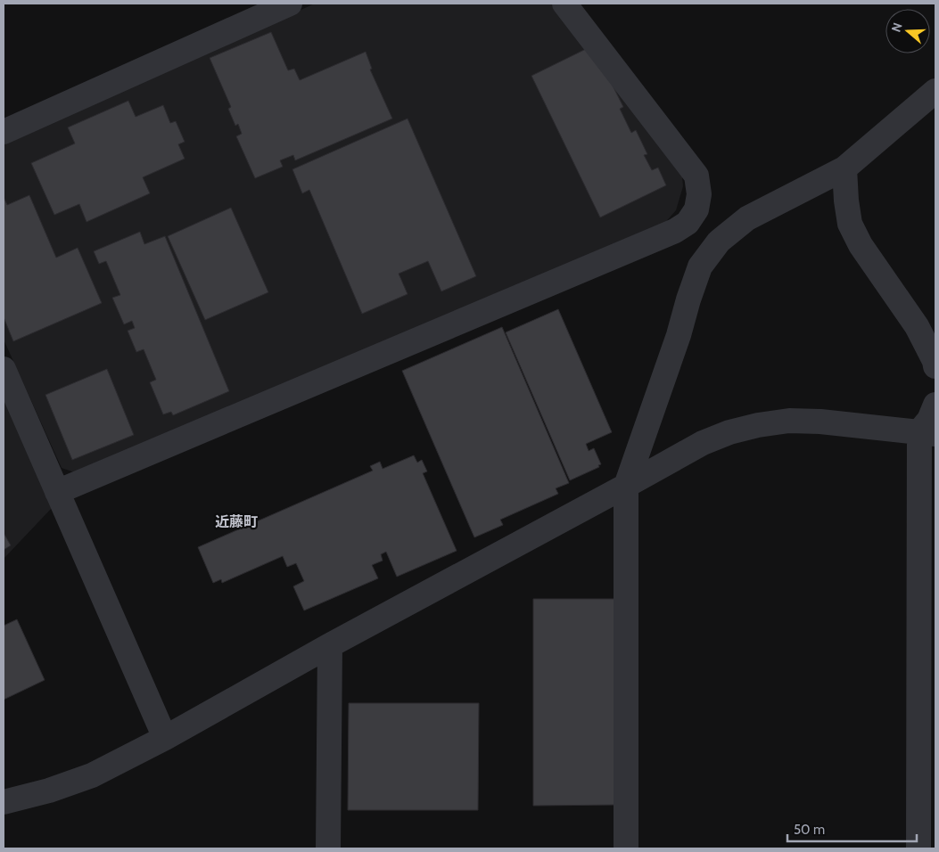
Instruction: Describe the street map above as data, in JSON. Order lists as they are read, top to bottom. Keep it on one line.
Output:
{"districts":["近藤町"],"scale_bar":"50 m","north":"left"}
